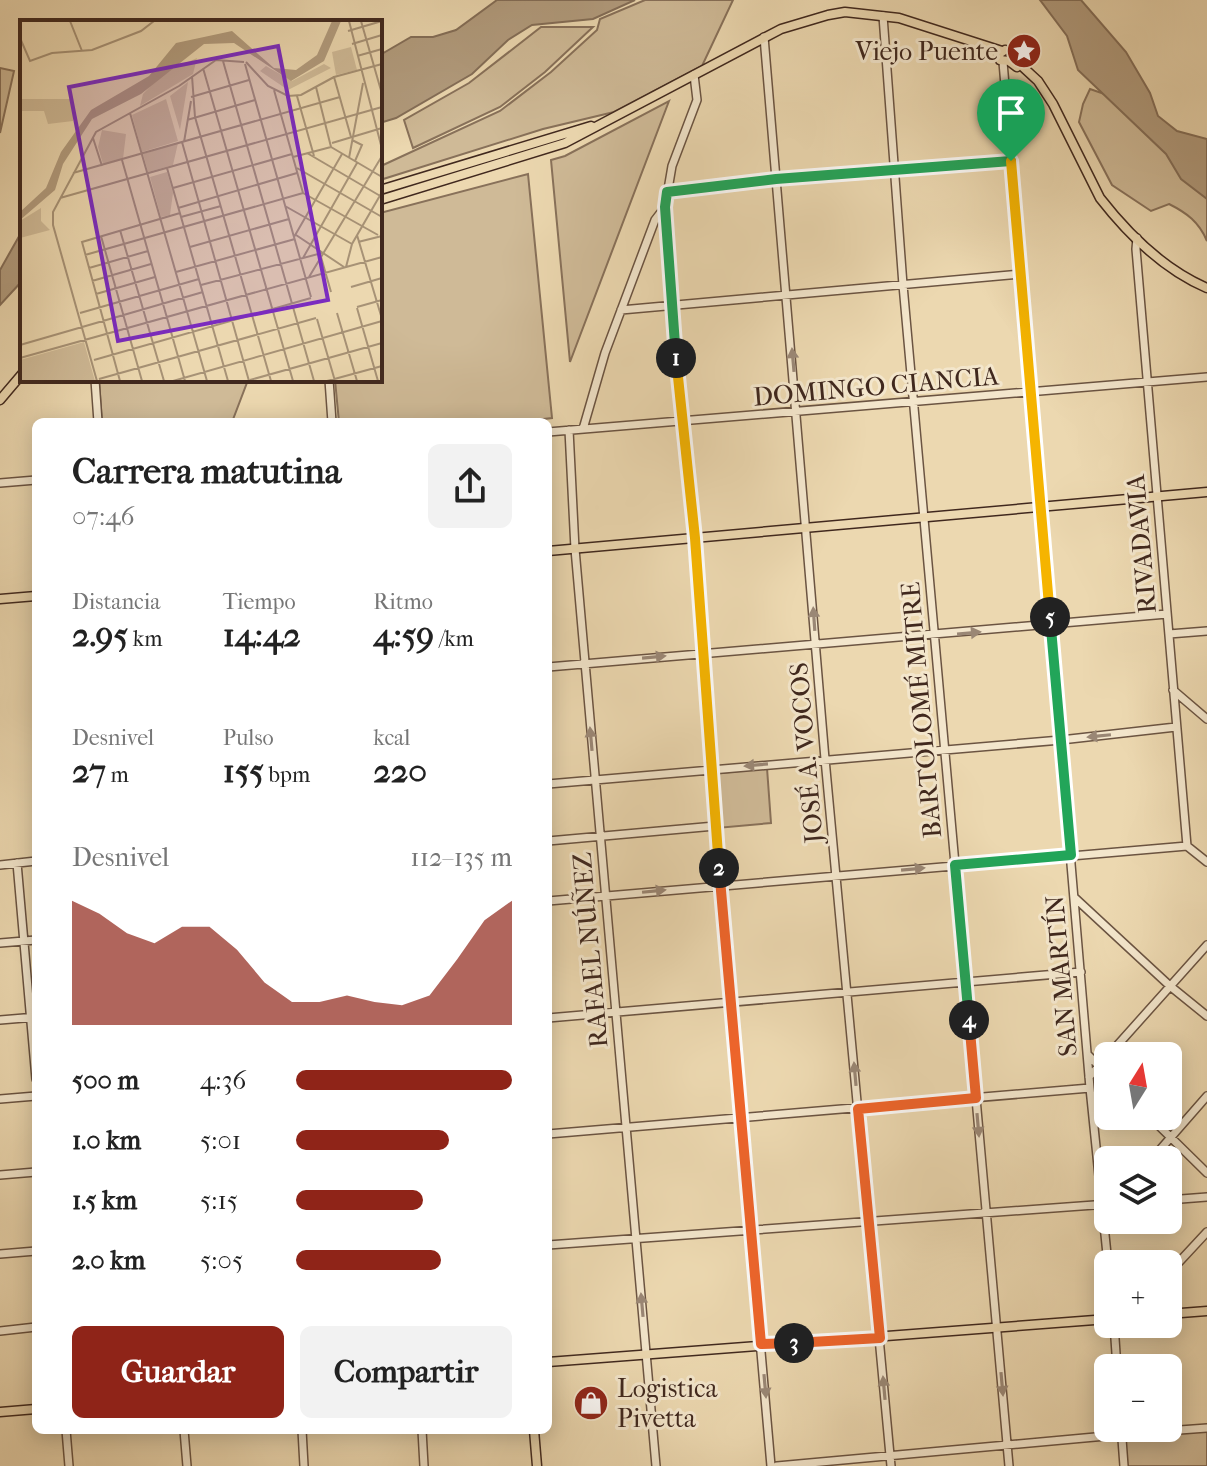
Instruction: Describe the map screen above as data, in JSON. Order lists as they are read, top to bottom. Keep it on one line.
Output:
{"streets":{"street":["DOMINGO CIANCIA","RIVADAVIA","BARTOLOMÉ MITRE","JOSÉ A. VOCOS","RAFAEL NÚÑEZ","SAN MARTÍN"]},"crossings":[["DOMINGO CIANCIA","RIVADAVIA"],["DOMINGO CIANCIA","BARTOLOMÉ MITRE"],["DOMINGO CIANCIA","JOSÉ A. VOCOS"],["DOMINGO CIANCIA","RAFAEL NÚÑEZ"],["DOMINGO CIANCIA","SAN MARTÍN"]],"places":{"place":["Viejo Puente"],"shop":["Logistica Pivetta"]},"north":"top","page":{"pins":["1","5","2","4","3"],"heading":["Carrera matutina","07:46"],"stats":[["Distancia","2.95 km"],["Tiempo","14:42"],["Ritmo","4:59 /km"],["Desnivel","27 m"],["Pulso","155 bpm"],["kcal","220"]],"chart":["Desnivel","112–135 m"],"map_buttons":["+","−"],"list":[{"name":"500 m","note":"4:36"},{"name":"1.0 km","note":"5:01"},{"name":"1.5 km","note":"5:15"},{"name":"2.0 km","note":"5:05"}],"buttons":["Guardar","Compartir"]}}
